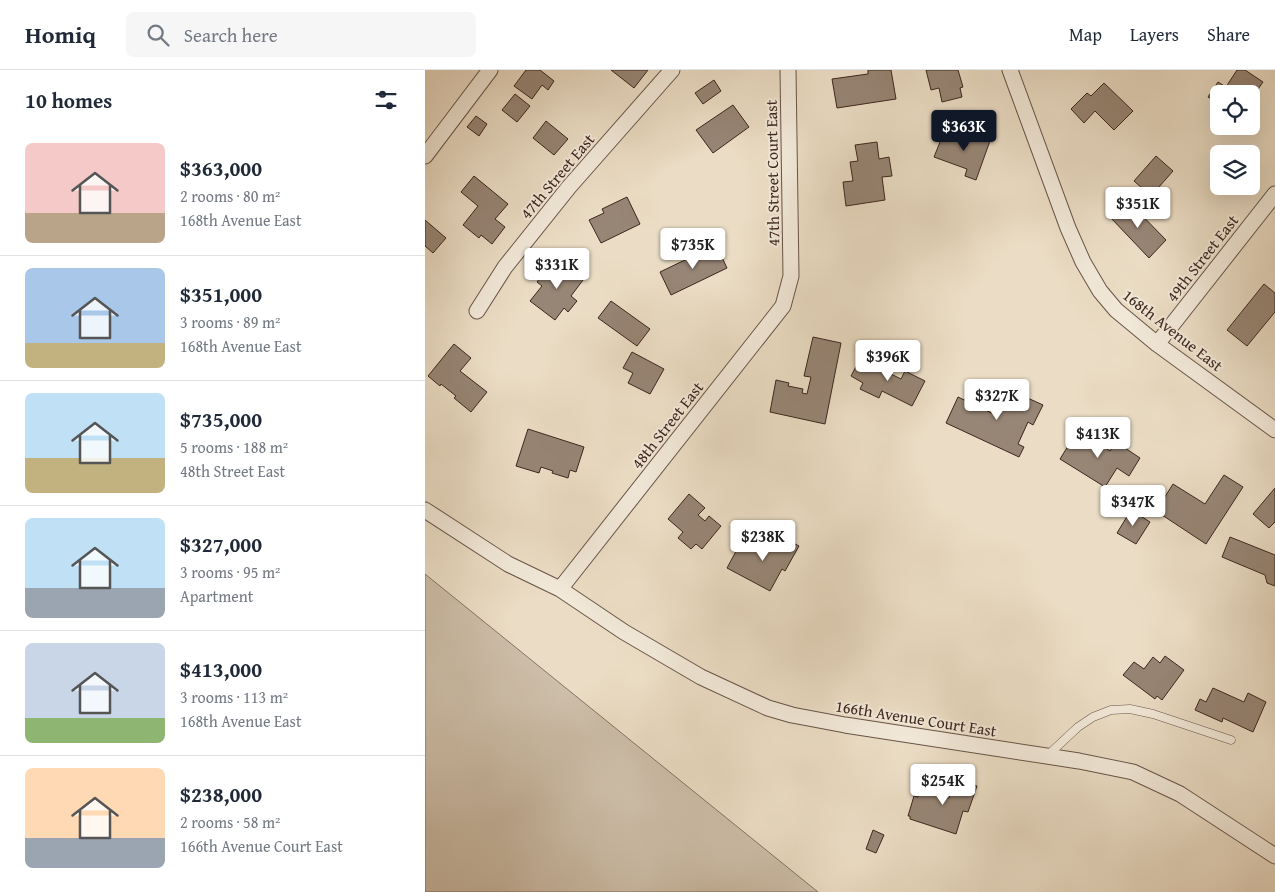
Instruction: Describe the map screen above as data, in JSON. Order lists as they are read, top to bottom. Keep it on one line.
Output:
{"streets":{"street":["47th Street Court East","47th Street East","49th Street East","168th Avenue East","48th Street East","166th Avenue Court East"]},"crossings":[["47th Street Court East","48th Street East"],["49th Street East","168th Avenue East"],["48th Street East","166th Avenue Court East"]],"page":{"header":"Homiq","search":"Search here","nav":["Map","Layers","Share"],"heading":"10 homes","price":["$363K","$351K","$735K","$331K","$396K","$327K","$413K","$347K","$238K","$254K"],"list":[{"name":"$363,000","note":"2 rooms · 80 m² · 168th Avenue East"},{"name":"$351,000","note":"3 rooms · 89 m² · 168th Avenue East"},{"name":"$735,000","note":"5 rooms · 188 m² · 48th Street East"},{"name":"$327,000","note":"3 rooms · 95 m² · Apartment"},{"name":"$413,000","note":"3 rooms · 113 m² · 168th Avenue East"},{"name":"$238,000","note":"2 rooms · 58 m² · 166th Avenue Court East"}]}}
